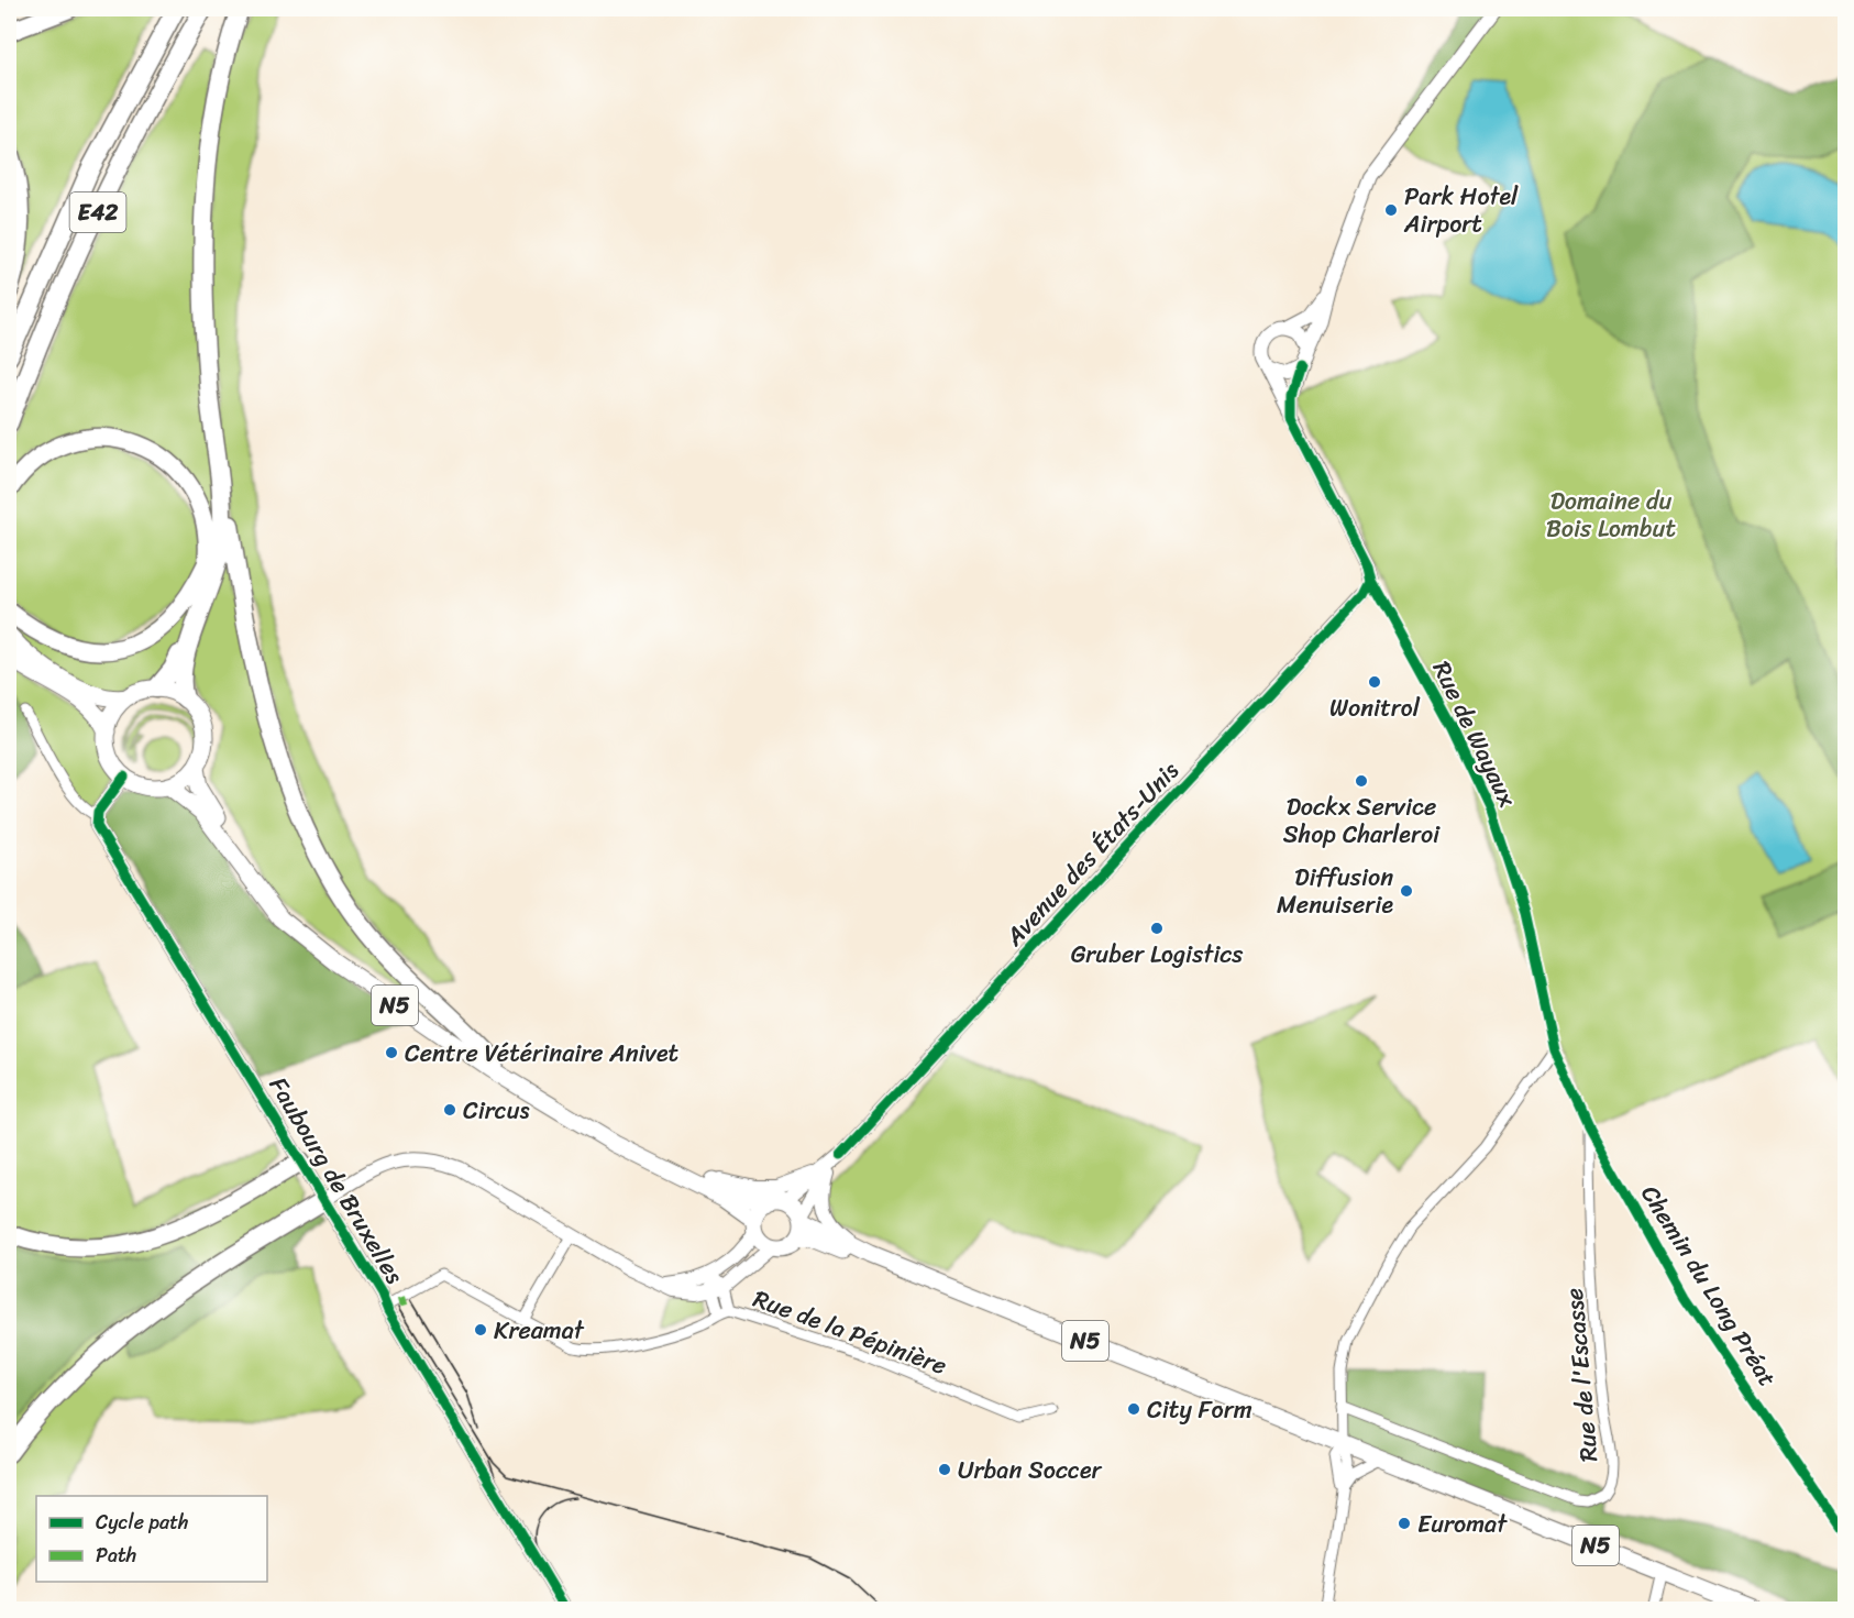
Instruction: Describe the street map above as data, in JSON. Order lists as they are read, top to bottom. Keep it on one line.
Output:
{"streets":{"highway":["E42"],"main road":["N5"],"street":["Rue de Wayaux","Avenue des États-Unis","Faubourg de Bruxelles","Chemin du Long Préat","Rue de la Pépinière","Rue de l'Escasse"]},"crossings":[["Rue de Wayaux","Avenue des États-Unis"],["Rue de Wayaux","Chemin du Long Préat"],["Avenue des États-Unis","N5"],["Faubourg de Bruxelles","Rue de la Pépinière"],["Chemin du Long Préat","Rue de l'Escasse"]],"parks":["Domaine du Bois Lombut"],"places":["Park Hotel Airport","Wonitrol","Dockx Service Shop Charleroi","Diffusion Menuiserie","Gruber Logistics","Centre Vétérinaire Anivet","Circus","Kreamat","City Form","Urban Soccer","Euromat"],"legend":["Cycle path","Path"]}
